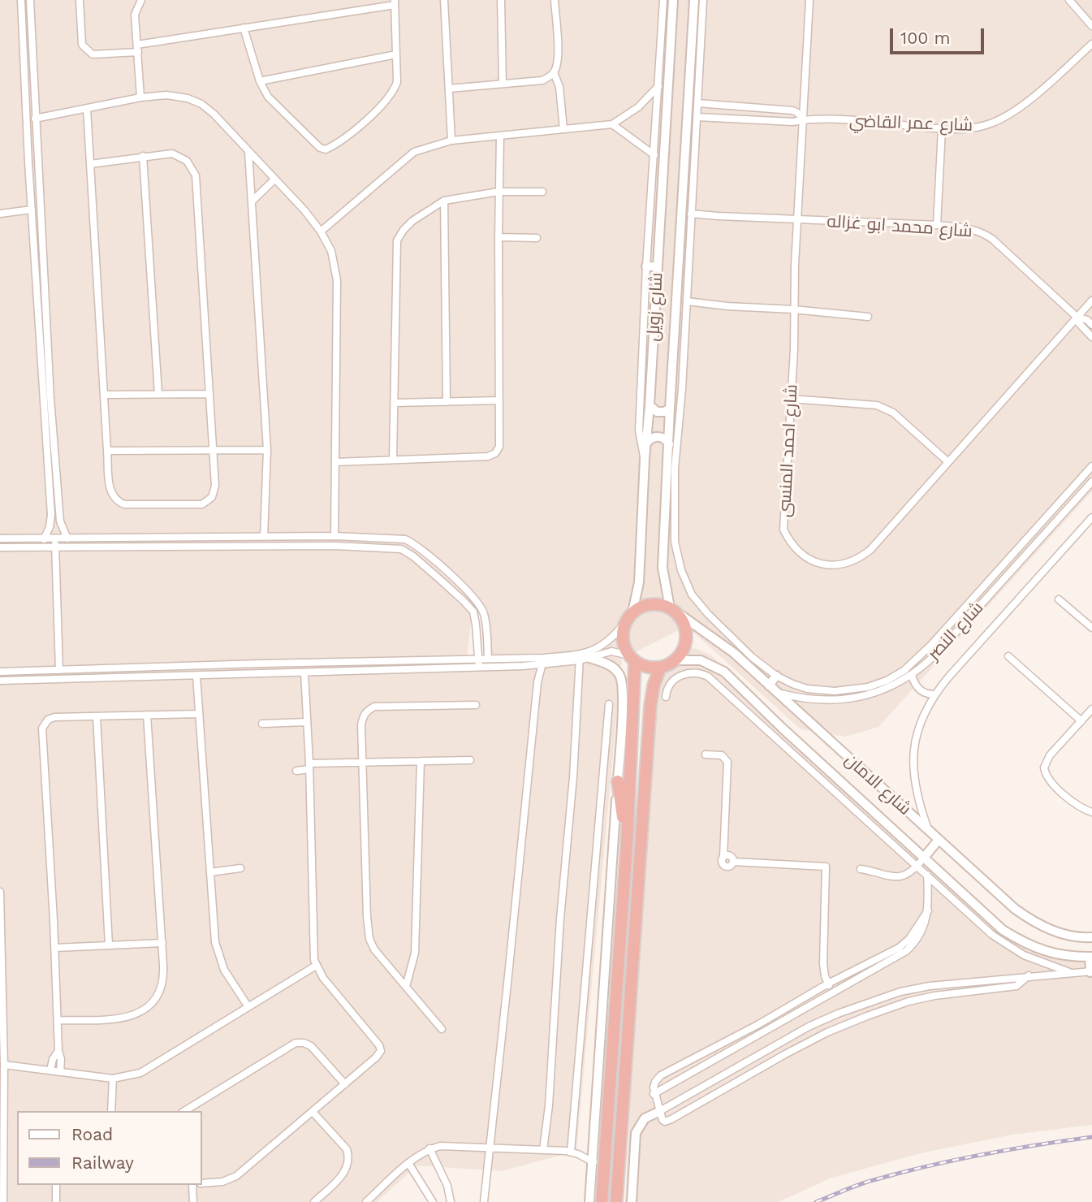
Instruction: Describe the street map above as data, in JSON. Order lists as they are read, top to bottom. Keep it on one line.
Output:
{"streets":{"street":["شارع عمر القاضي","شارع محمد ابو غزاله","شارع زويل","شارع احمد المنسى","شارع النصر","شارع الامان"]},"crossings":[["شارع عمر القاضي","شارع احمد المنسى"],["شارع محمد ابو غزاله","شارع احمد المنسى"],["شارع زويل","شارع الامان"],["شارع النصر","شارع الامان"]],"legend":["Road","Railway"],"scale_bar":"100 m"}
